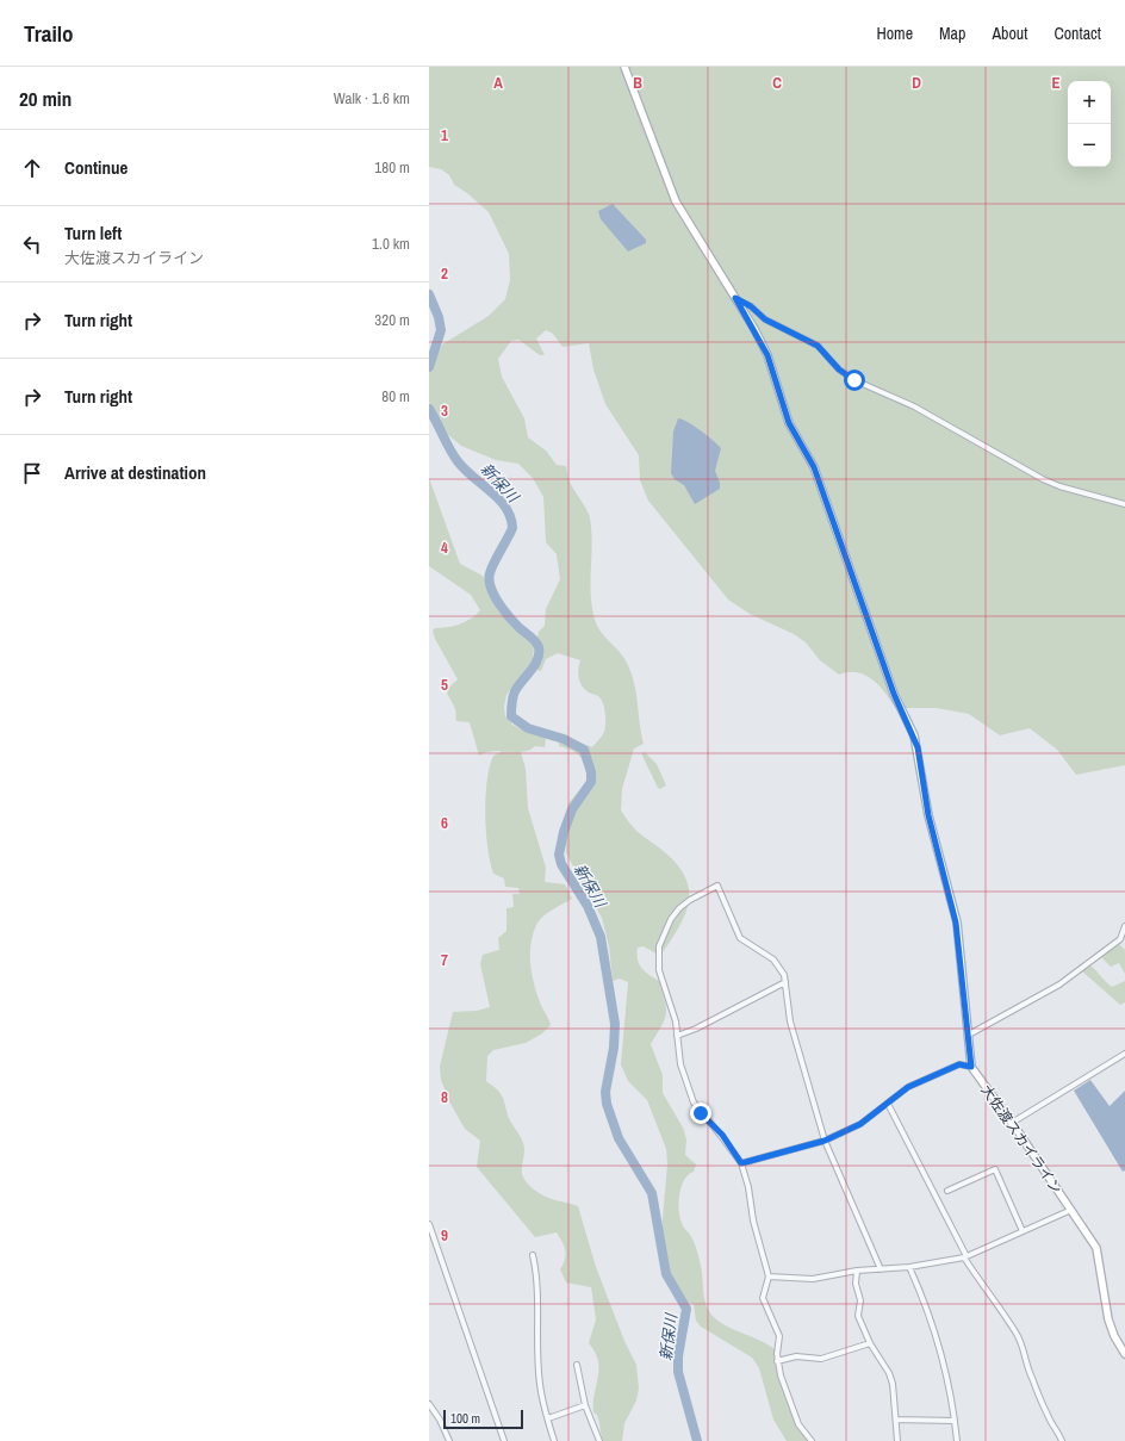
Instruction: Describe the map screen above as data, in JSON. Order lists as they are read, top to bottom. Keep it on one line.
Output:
{"streets":{"street":["大佐渡スカイライン"]},"water":["新保川"],"scale_bar":"100 m","page":{"header":"Trailo","nav":["Home","Map","About","Contact"],"heading":["20 min","Walk · 1.6 km"],"map_buttons":["+","−"],"list":[["Continue","180 m"],["Turn left","大佐渡スカイライン","1.0 km"],["Turn right","320 m"],["Turn right","80 m"],"Arrive at destination"],"scale":"100 m"},"grid":{"columns":["A","B","C","D","E"],"rows":["1","2","3","4","5","6","7","8","9"]}}
